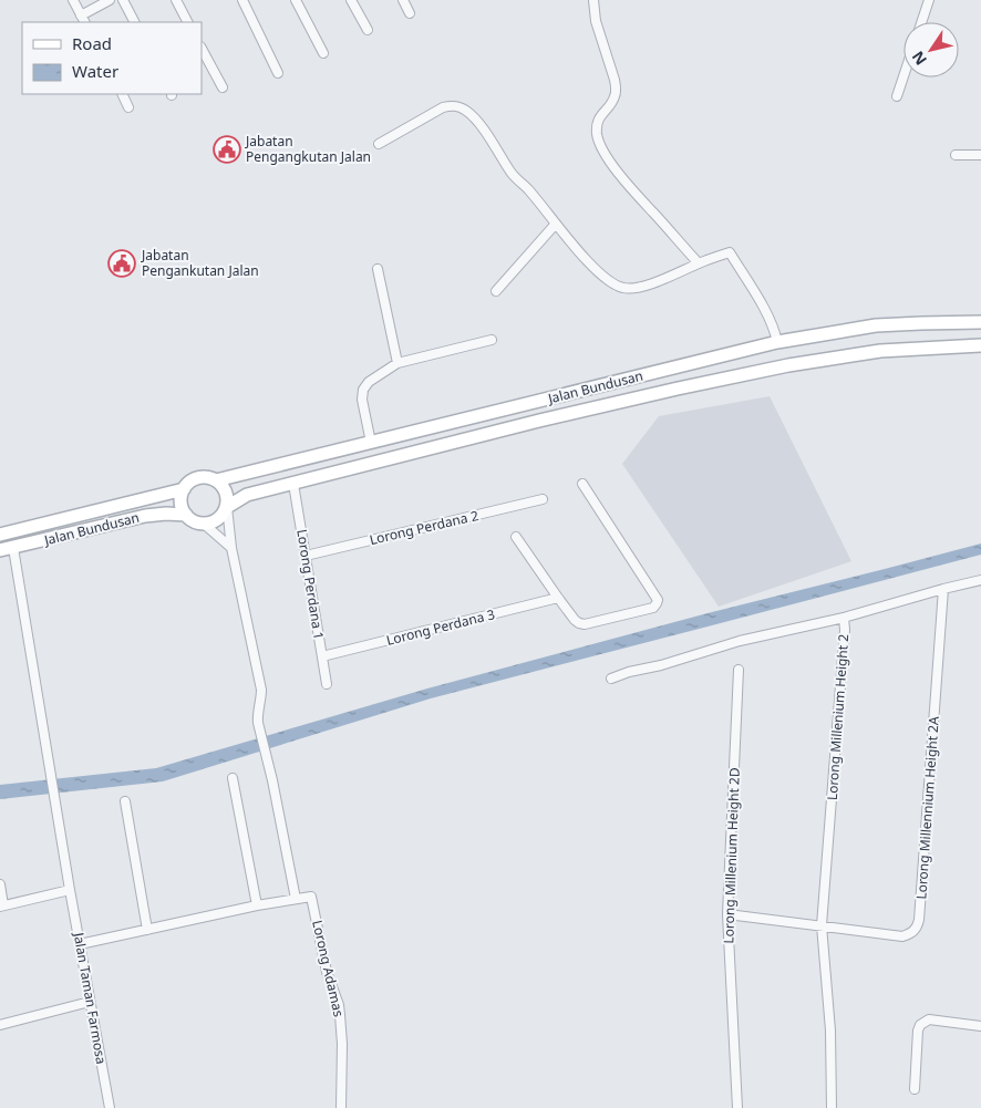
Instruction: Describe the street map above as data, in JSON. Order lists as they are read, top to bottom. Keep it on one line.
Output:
{"streets":{"main road":["Jalan Bundusan"],"street":["Lorong Perdana 2","Lorong Perdana 1","Lorong Perdana 3","Lorong Millenium Height 2","Lorong Millennium Height 2A","Lorong Millenium Height 2D","Lorong Adamas","Jalan Taman Farmosa"]},"crossings":[["Jalan Bundusan","Lorong Perdana 1"],["Jalan Bundusan","Jalan Taman Farmosa"],["Lorong Perdana 2","Lorong Perdana 1"],["Lorong Perdana 1","Lorong Perdana 3"],["Lorong Millenium Height 2","Lorong Millennium Height 2A"]],"places":{"public building":["Jabatan Pengangkutan Jalan","Jabatan Pengankutan Jalan"]},"legend":["Road","Water"],"north":"bottom left"}
